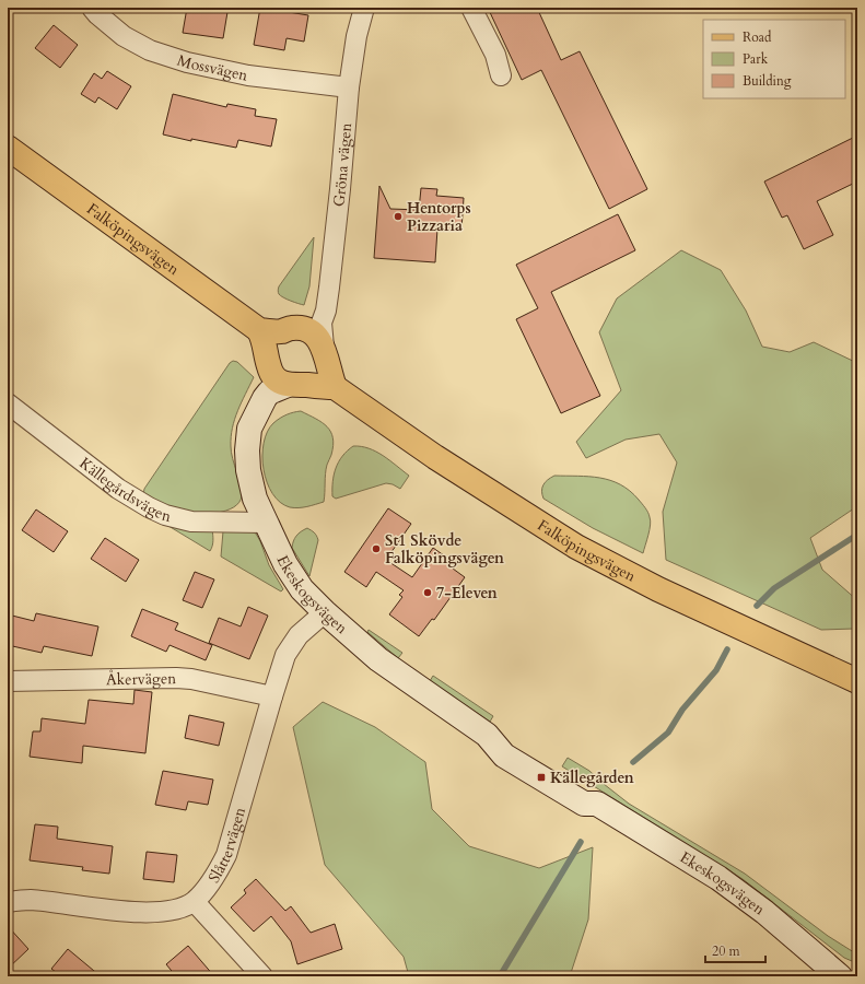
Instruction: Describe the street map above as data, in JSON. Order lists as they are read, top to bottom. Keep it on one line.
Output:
{"streets":{"main road":["Falköpingsvägen"],"street":["Mossvägen","Gröna vägen","Källegårdsvägen","Ekeskogsvägen","Åkervägen","Slåttervägen"]},"crossings":[["Mossvägen","Gröna vägen"],["Gröna vägen","Ekeskogsvägen"],["Källegårdsvägen","Ekeskogsvägen"],["Ekeskogsvägen","Slåttervägen"],["Åkervägen","Slåttervägen"]],"places":{"other":["Hentorps Pizzaria","St1 Skövde Falköpingsvägen","7-Eleven"],"transit":["Källegården"]},"legend":["Road","Park","Building"],"scale_bar":"20 m"}
